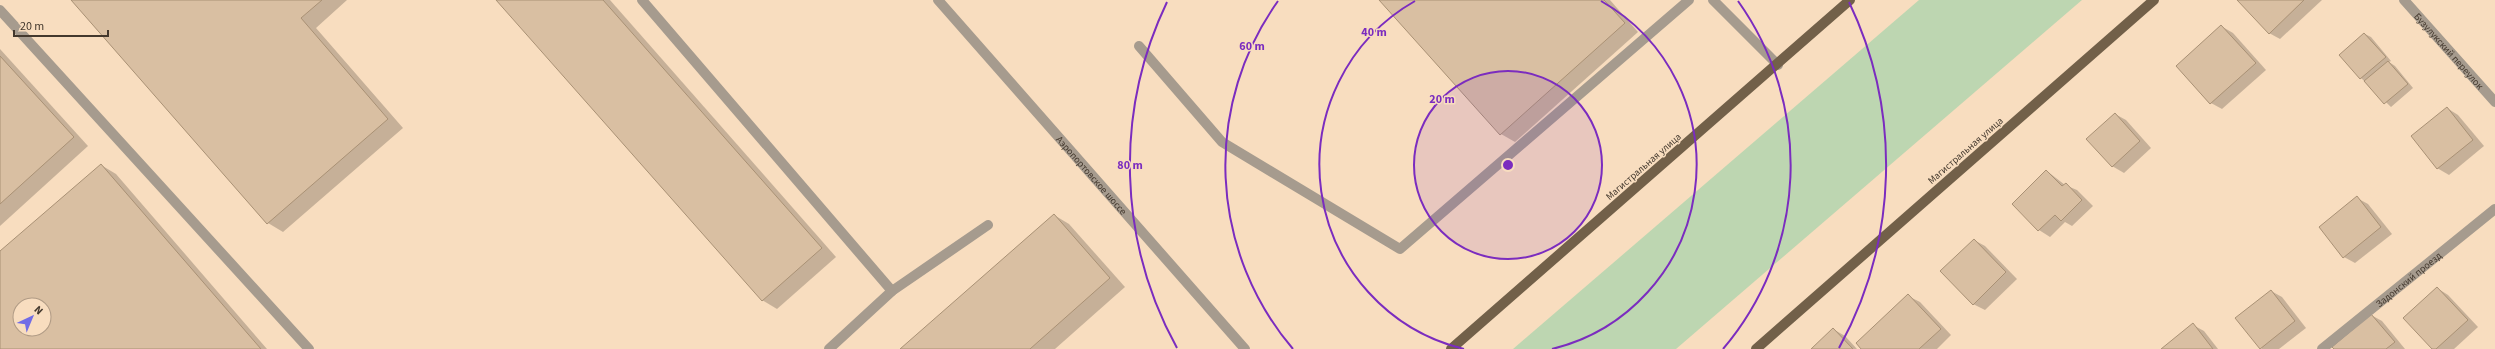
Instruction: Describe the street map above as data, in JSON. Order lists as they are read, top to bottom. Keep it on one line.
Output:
{"streets":{"main road":["Магистральная улица"],"street":["Бузулукский переулок","Аэропортовское шоссе","Задонский проезд"]},"scale_bar":"20 m","north":"top right","rings":["40 m","60 m","20 m","80 m"]}
